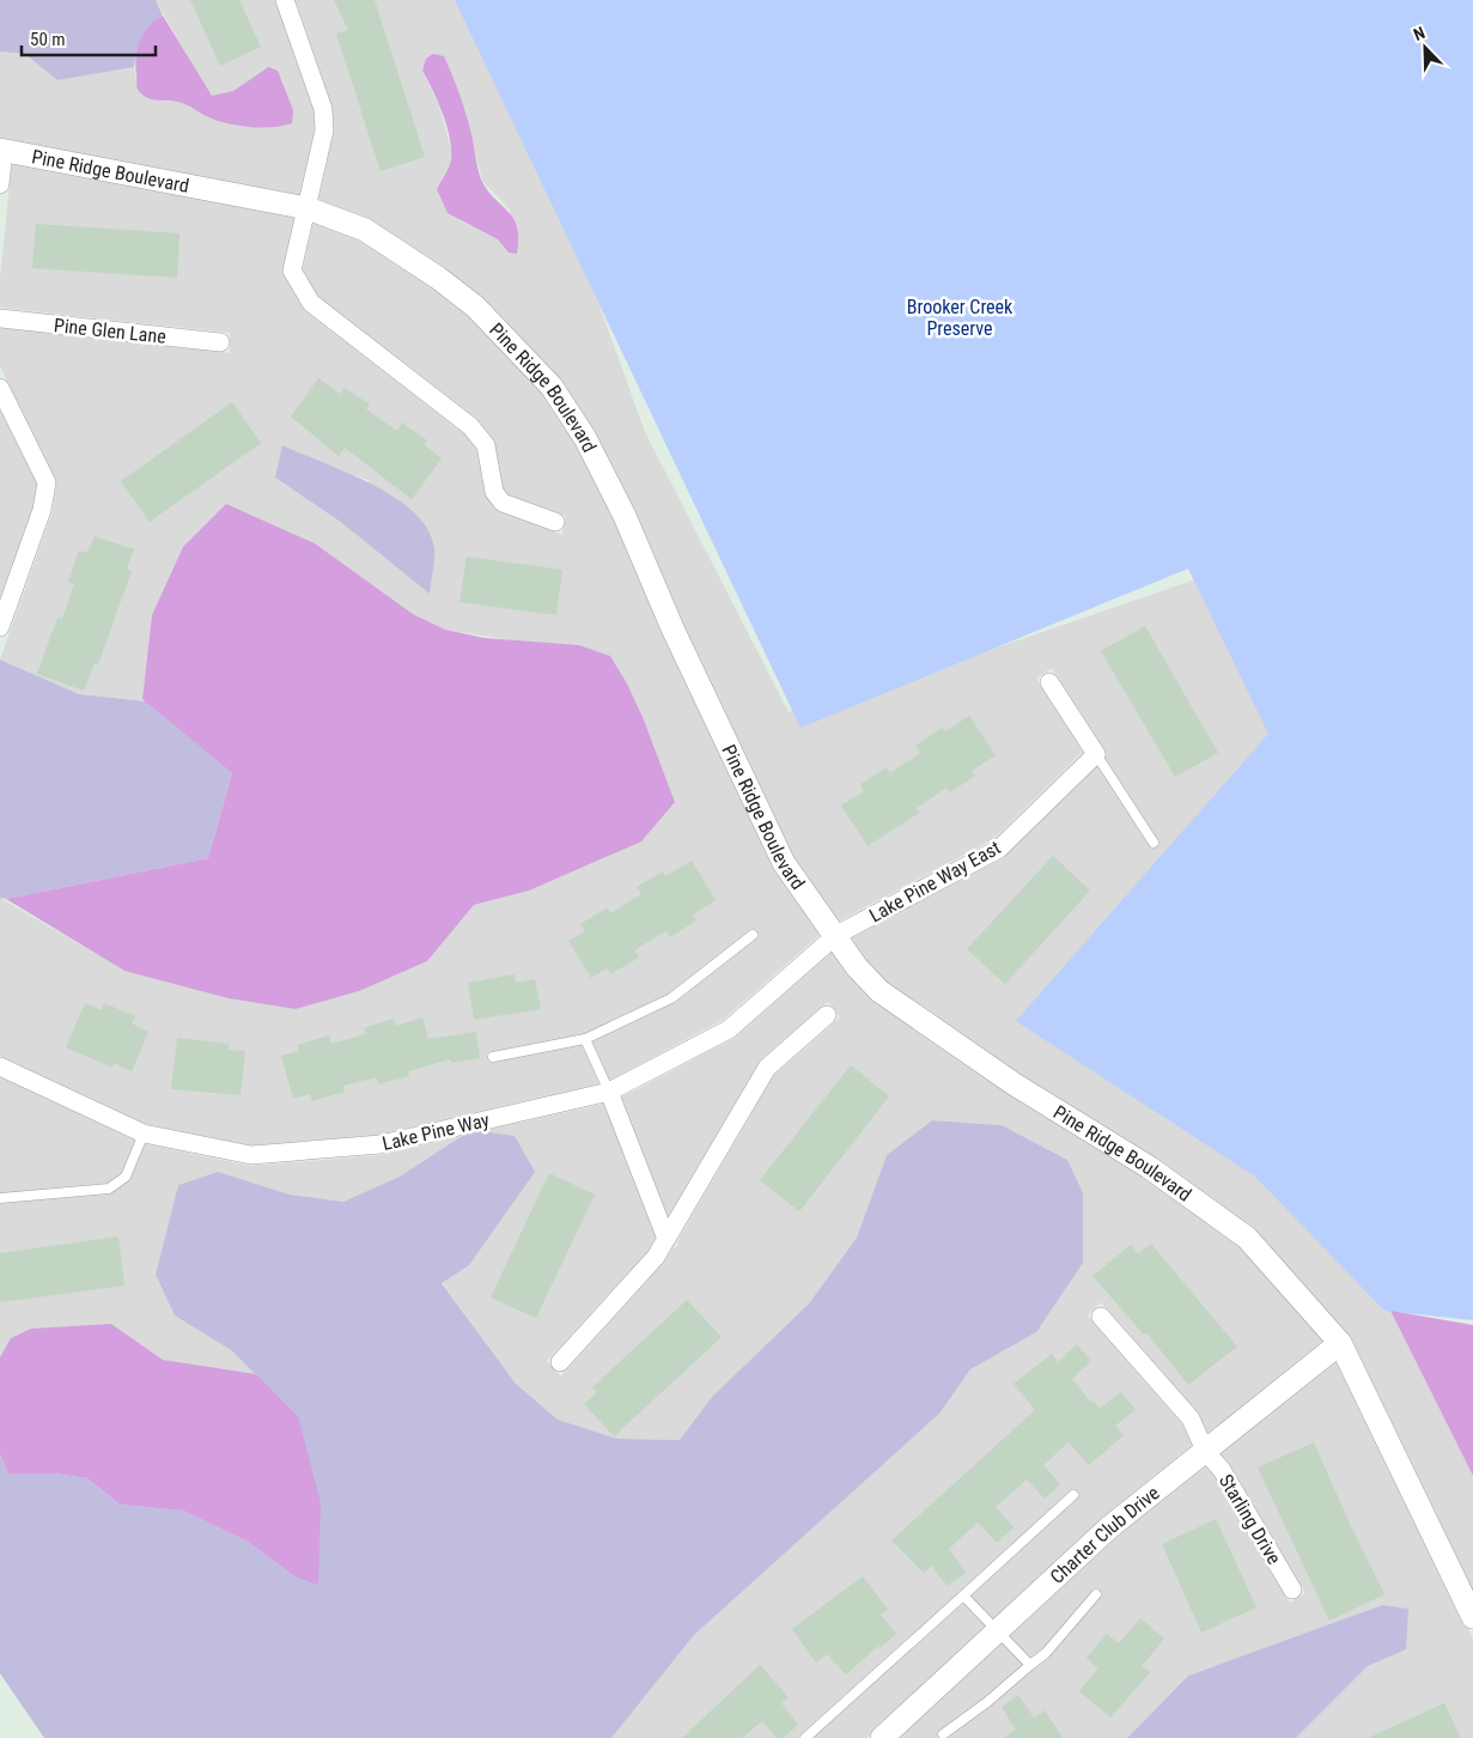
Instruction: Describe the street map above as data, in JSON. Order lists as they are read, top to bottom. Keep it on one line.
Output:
{"streets":{"street":["Pine Ridge Boulevard","Pine Glen Lane","Lake Pine Way East","Lake Pine Way","Starling Drive","Charter Club Drive"]},"crossings":[["Pine Ridge Boulevard","Lake Pine Way East"],["Pine Ridge Boulevard","Lake Pine Way"],["Pine Ridge Boulevard","Charter Club Drive"],["Lake Pine Way East","Lake Pine Way"],["Starling Drive","Charter Club Drive"]],"parks":["Brooker Creek Preserve"],"scale_bar":"50 m","north":"top left"}
